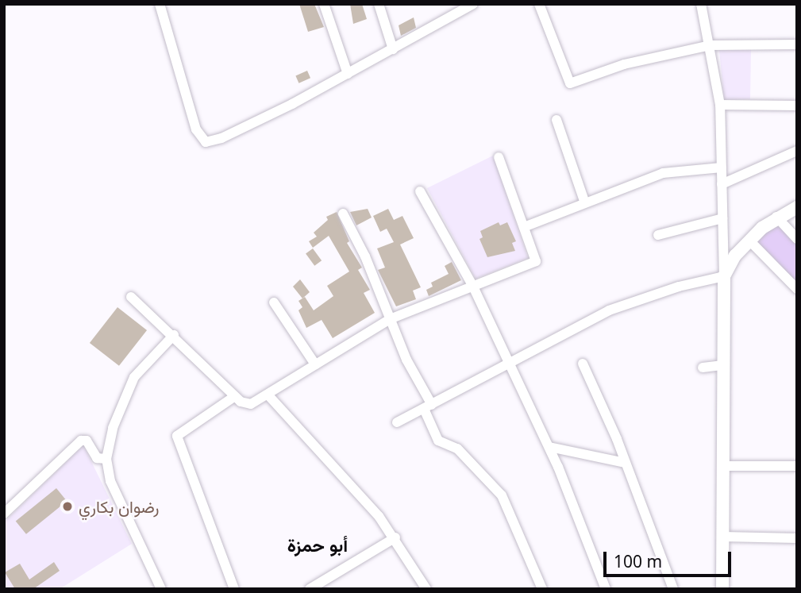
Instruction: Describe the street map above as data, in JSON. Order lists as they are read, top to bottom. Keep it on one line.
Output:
{"districts":["أبو حمزة"],"places":["رضوان بكاري"],"scale_bar":"100 m"}
